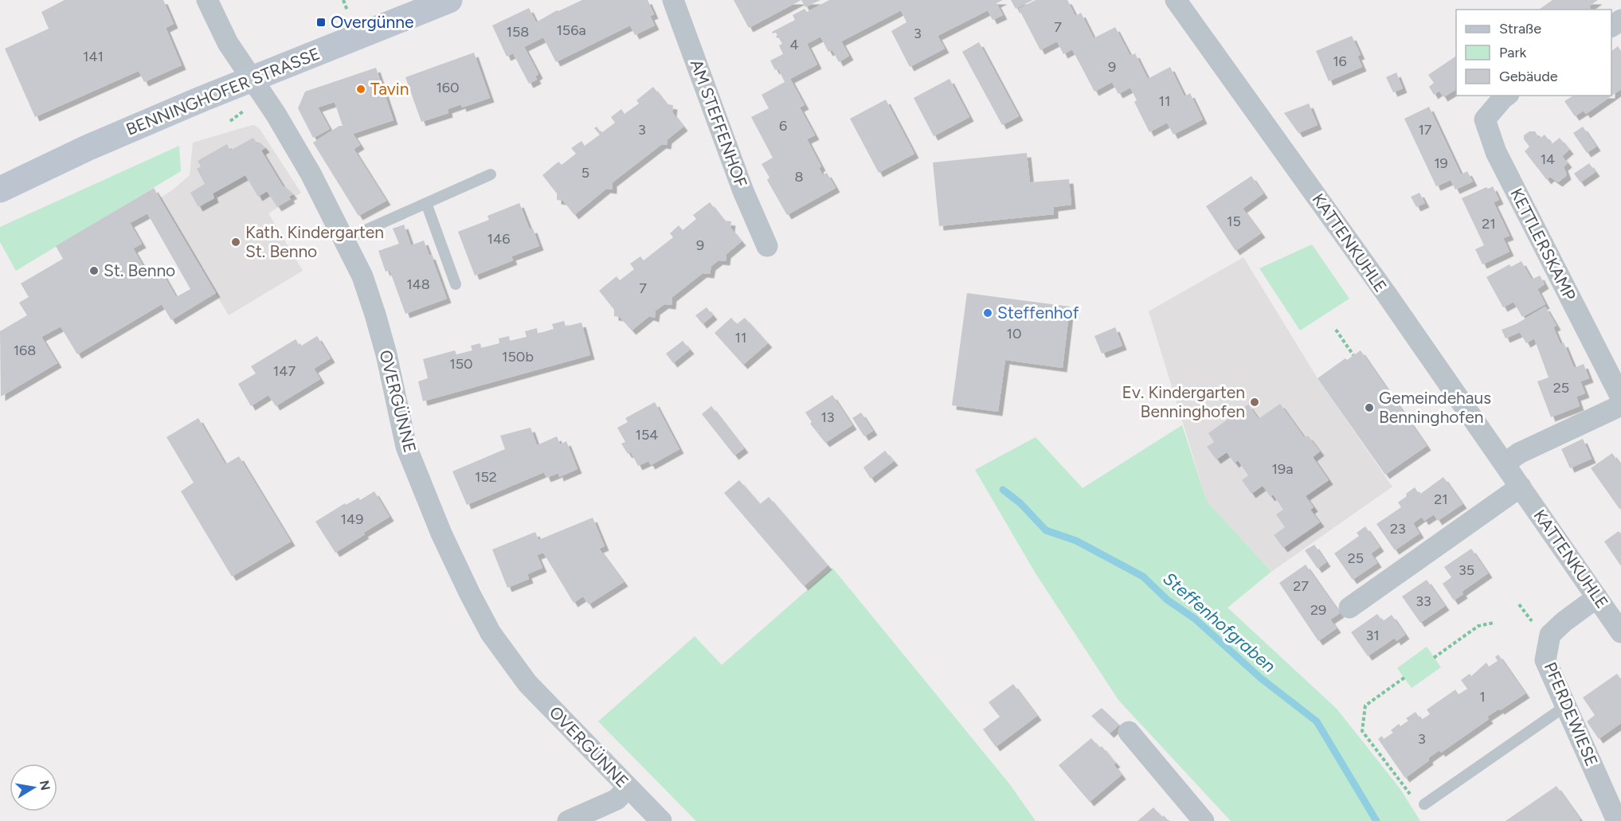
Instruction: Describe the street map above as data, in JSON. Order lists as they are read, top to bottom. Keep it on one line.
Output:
{"streets":{"main road":["BENNINGHOFER STRASSE"],"street":["AM STEFFENHOF","KATTENKUHLE","KETTLERSKAMP","OVERGÜNNE","PFERDEWIESE"]},"crossings":[["BENNINGHOFER STRASSE","OVERGÜNNE"],["KATTENKUHLE","PFERDEWIESE"]],"water":["Steffenhofgraben"],"places":{"transit":["Overgünne"],"other":["Tavin","Kath. Kindergarten St. Benno","St. Benno","Steffenhof","Ev. Kindergarten Benninghofen","Gemeindehaus Benninghofen"]},"house_numbers":["7","156a","158","3","4","141","16","9","160","11","6","3","17","14","19","5","8","15","21","146","9","148","7","10","11","168","150b","150","147","25","13","154","19a","152","21","149","23","25","35","27","33","29","31","1","3"],"legend":["Straße","Park","Gebäude"],"north":"right"}
